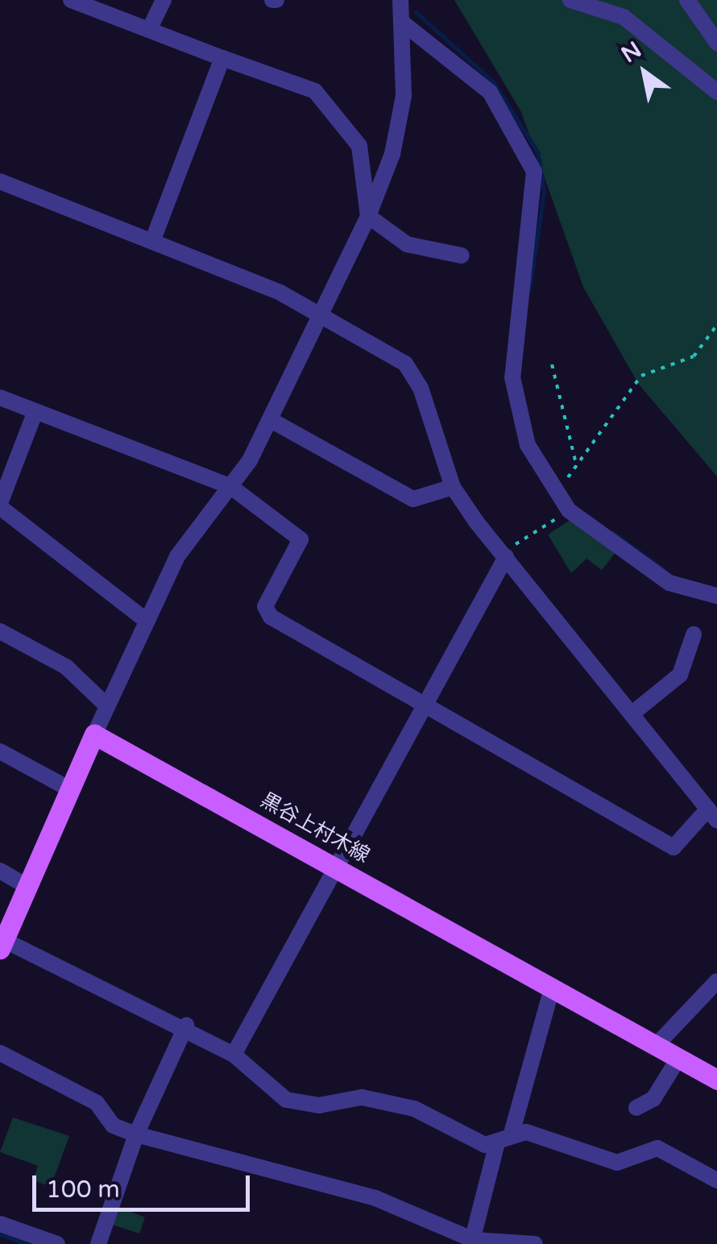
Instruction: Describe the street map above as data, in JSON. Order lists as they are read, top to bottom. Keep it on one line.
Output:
{"streets":{"main road":["黒谷上村木線"]},"scale_bar":"100 m","north":"top left"}
